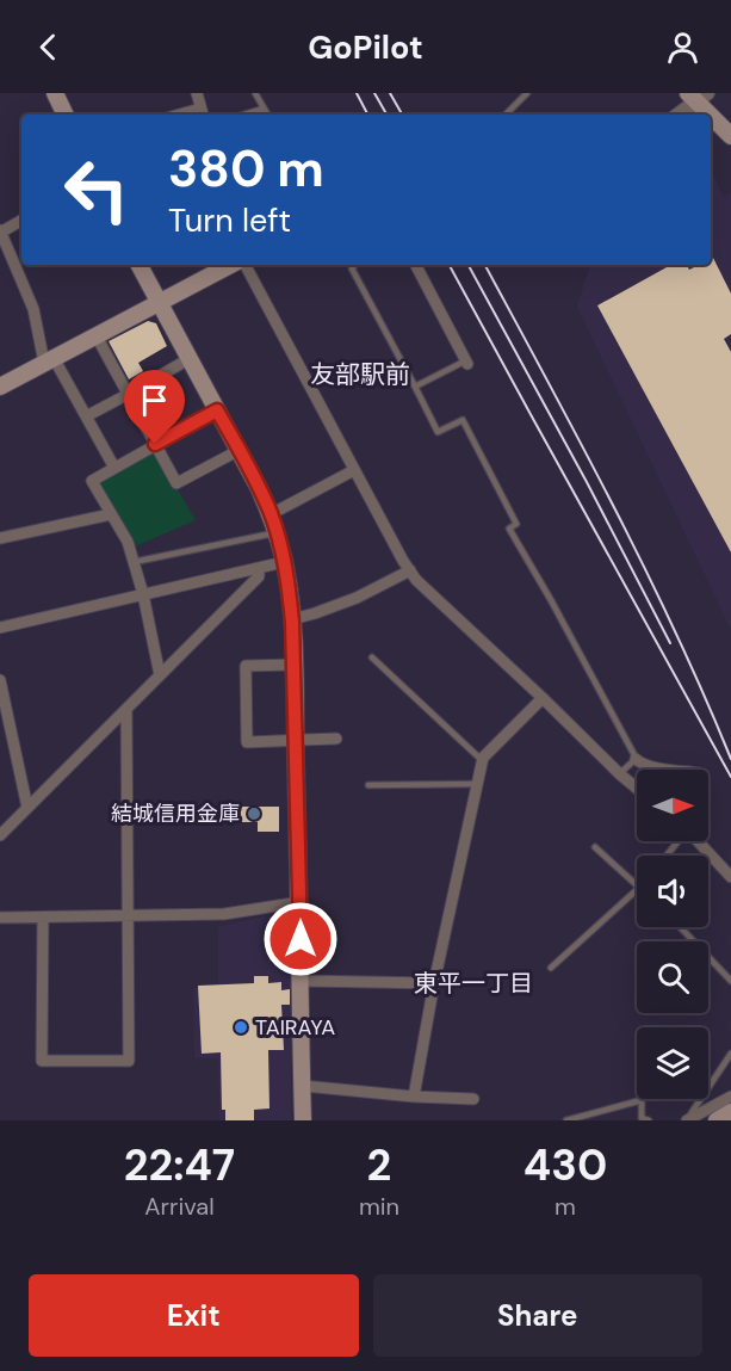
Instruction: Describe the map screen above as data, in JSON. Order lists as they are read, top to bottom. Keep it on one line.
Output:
{"districts":["友部駅前","東平一丁目"],"places":["結城信用金庫","TAIRAYA"],"north":"right","page":{"header":"GoPilot","turn":["380 m","Turn left"],"eta":["22:47","Arrival","2","min","430","m"],"buttons":["Exit","Share"]}}
